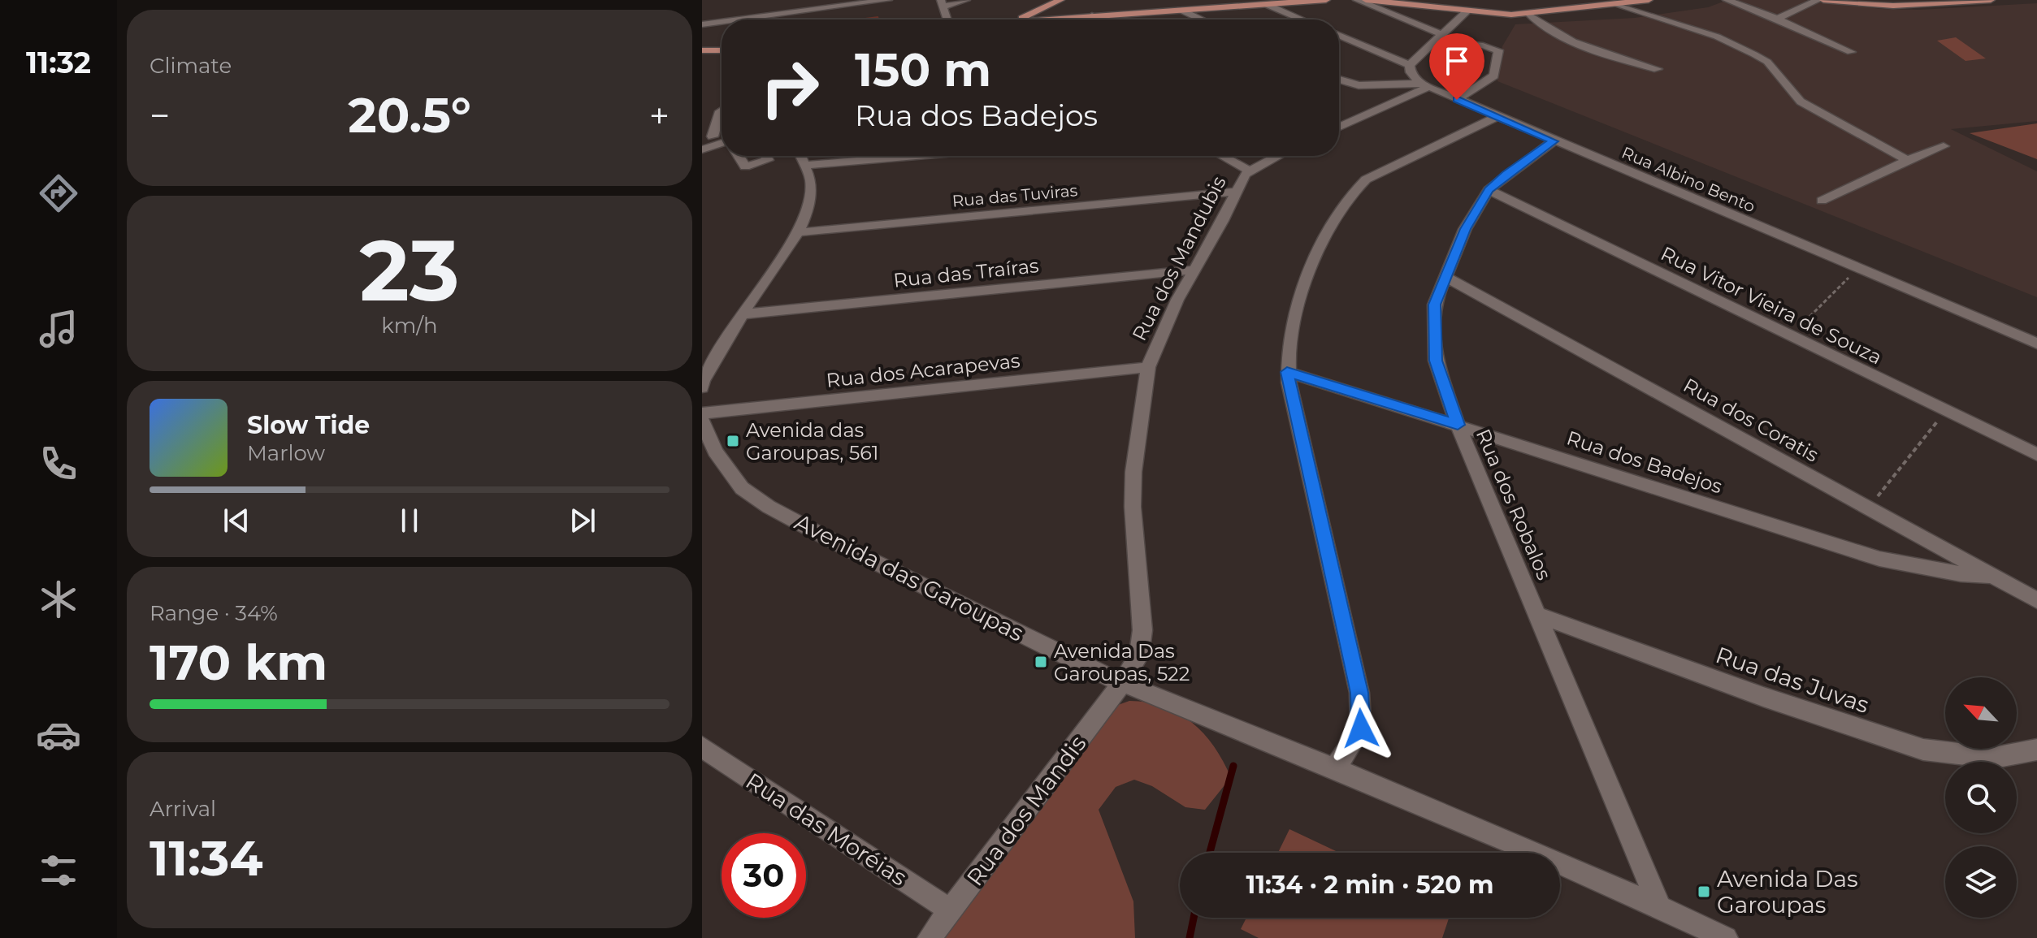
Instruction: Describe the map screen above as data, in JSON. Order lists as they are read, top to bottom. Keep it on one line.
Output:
{"streets":{"street":["Rua Albino Bento","Rua das Tuviras","Rua dos Mandubis","Rua das Traíras","Rua Vitor Vieira de Souza","Rua dos Acarapevas","Rua dos Coratis","Rua dos Badejos","Rua dos Robalos","Avenida das Garoupas","Rua das Juvas","Rua dos Mandis","Rua das Moréias"]},"crossings":[["Rua Albino Bento","Rua dos Robalos"],["Rua das Tuviras","Rua dos Mandubis"],["Rua dos Mandubis","Rua das Traíras"],["Rua dos Mandubis","Rua dos Acarapevas"],["Rua dos Mandubis","Avenida das Garoupas"],["Rua dos Mandubis","Rua dos Mandis"],["Rua Vitor Vieira de Souza","Rua dos Robalos"],["Rua dos Coratis","Rua dos Badejos"],["Rua dos Coratis","Rua dos Robalos"],["Rua dos Badejos","Rua dos Robalos"],["Rua dos Robalos","Avenida das Garoupas"],["Rua dos Robalos","Rua das Juvas"],["Avenida das Garoupas","Rua dos Mandis"],["Rua dos Mandis","Rua das Moréias"]],"places":{"transit":["Avenida das Garoupas, 561","Avenida Das Garoupas, 522","Avenida Das Garoupas"]},"north":"top left","page":{"tabs":"11:32","tile":["Climate",["23","km/h"],["Range · 34%","170 km"],["Arrival","11:34"]],"turn":["150 m","Rua dos Badejos"],"heat":["−","20.5°","+"],"song":["Slow Tide","Marlow"],"limit":"30","trip":"11:34 · 2 min · 520 m"}}
